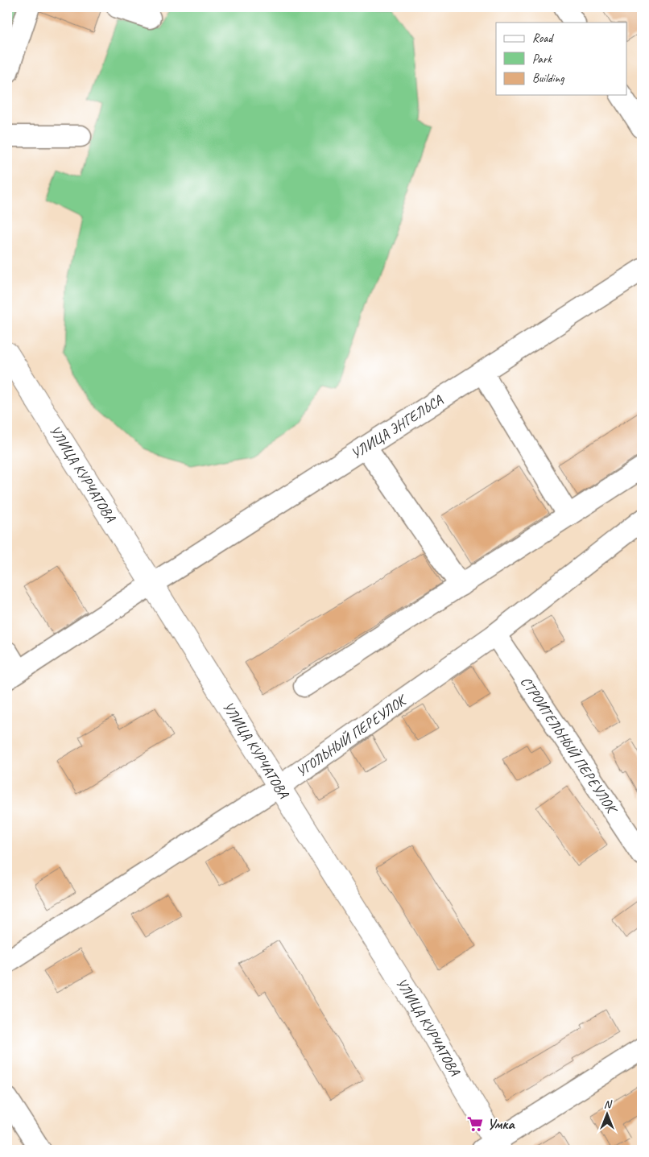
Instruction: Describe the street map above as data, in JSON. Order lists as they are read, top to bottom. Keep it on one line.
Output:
{"streets":{"street":["УЛИЦА ЭНГЕЛЬСА","УЛИЦА КУРЧАТОВА","УГОЛЬНЫЙ ПЕРЕУЛОК","СТРОИТЕЛЬНЫЙ ПЕРЕУЛОК"]},"crossings":[["УЛИЦА ЭНГЕЛЬСА","УЛИЦА КУРЧАТОВА"],["УЛИЦА КУРЧАТОВА","УГОЛЬНЫЙ ПЕРЕУЛОК"],["УГОЛЬНЫЙ ПЕРЕУЛОК","СТРОИТЕЛЬНЫЙ ПЕРЕУЛОК"]],"places":{"supermarket":["Умка"]},"legend":["Road","Park","Building"],"north":"top"}
